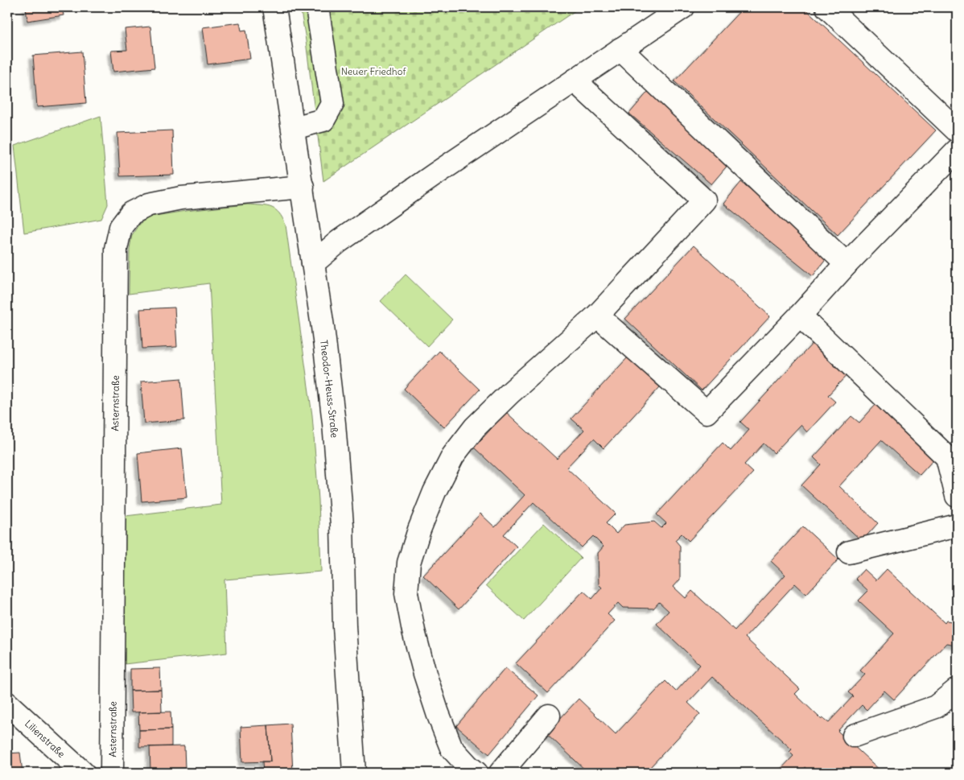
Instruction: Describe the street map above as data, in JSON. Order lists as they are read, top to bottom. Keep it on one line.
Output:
{"streets":{"street":["Theodor-Heuss-Straße","Asternstraße","Lilienstraße"]},"crossings":[["Theodor-Heuss-Straße","Asternstraße"]],"parks":["Neuer Friedhof"]}
